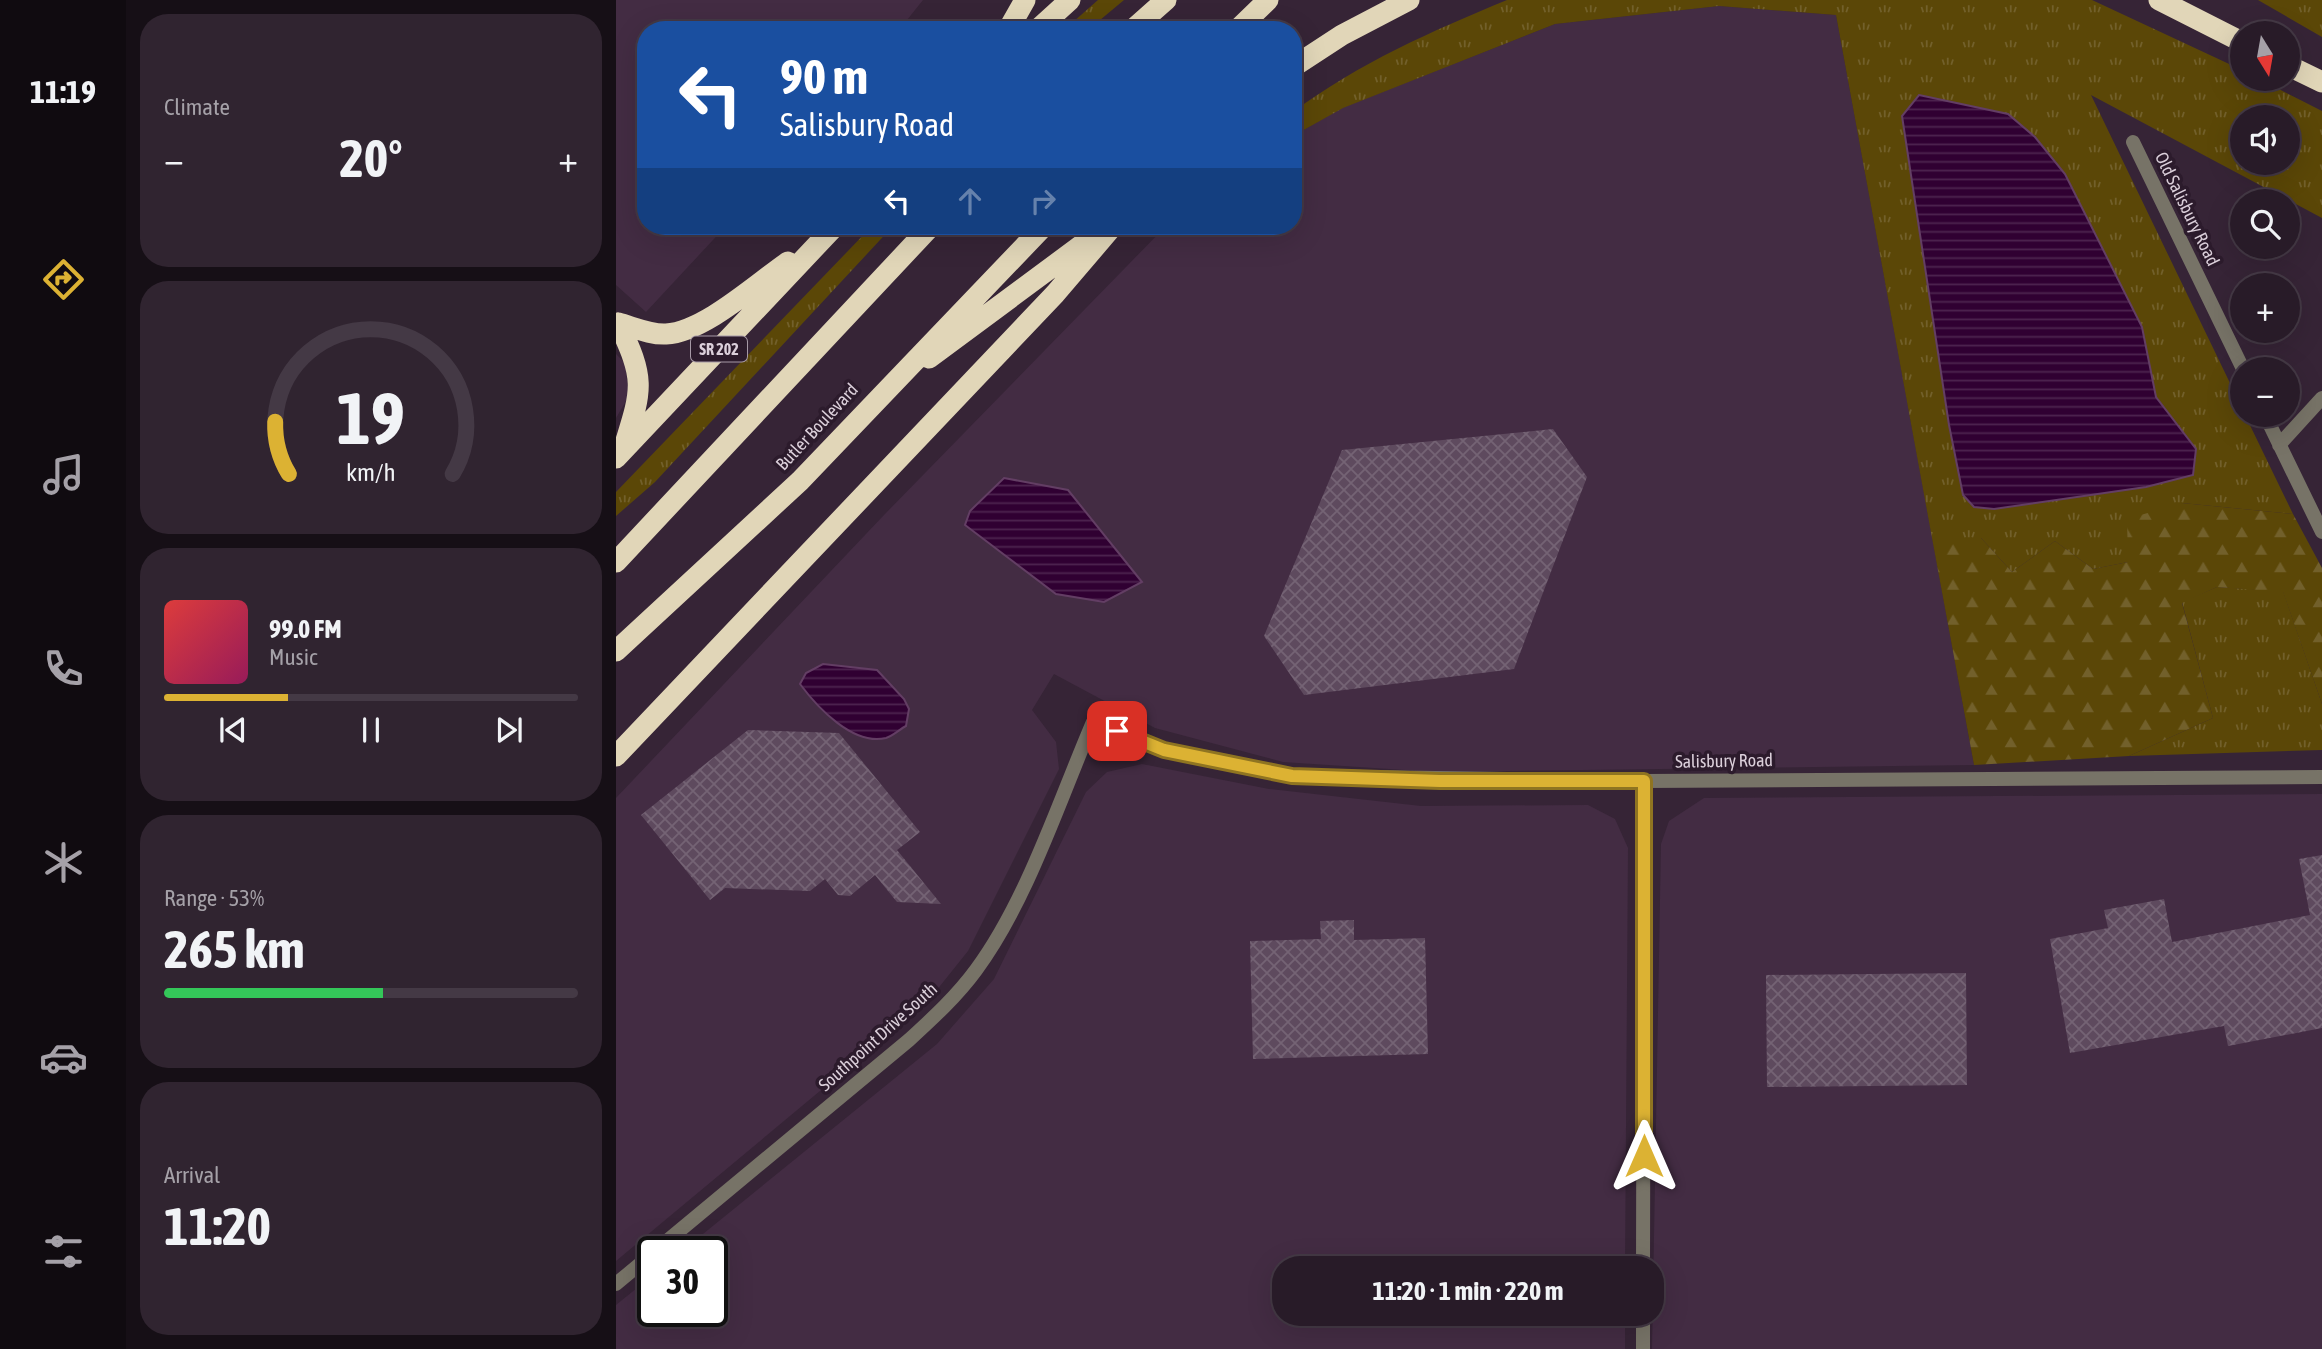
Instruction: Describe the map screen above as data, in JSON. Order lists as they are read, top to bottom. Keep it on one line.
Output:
{"streets":{"highway":["SR 202","Butler Boulevard"],"street":["Old Salisbury Road","Salisbury Road","Southpoint Drive South"]},"crossings":[["Salisbury Road","Southpoint Drive South"]],"north":"bottom","page":{"tabs":"11:19","tile":["Climate",["Range · 53%","265 km"],["Arrival","11:20"]],"map_buttons":["+","−"],"turn":["90 m","Salisbury Road"],"heat":["−","20°","+"],"song":["99.0 FM","Music"],"limit":"30","trip":"11:20 · 1 min · 220 m","gauge":["19","km/h"]}}
